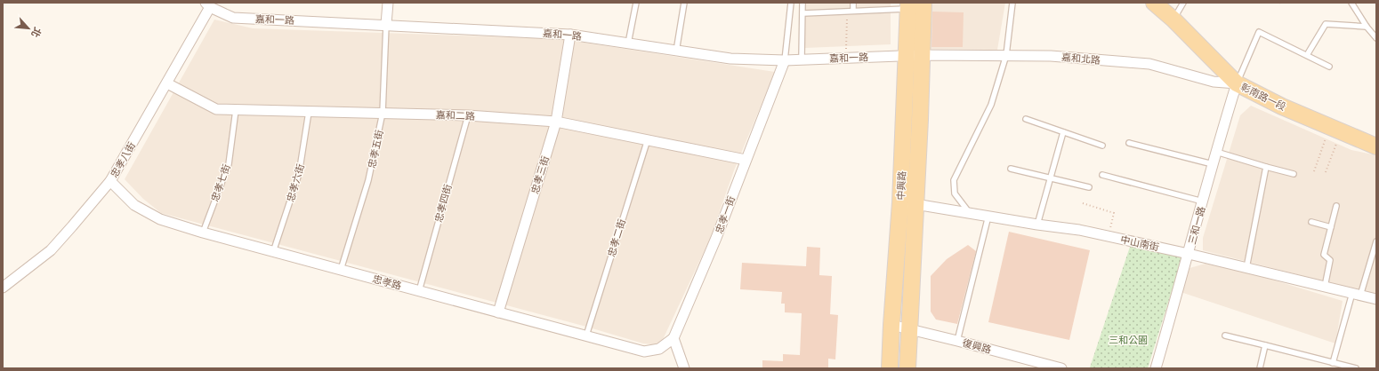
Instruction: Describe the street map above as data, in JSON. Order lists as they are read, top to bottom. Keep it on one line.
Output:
{"streets":{"main road":["彰南路一段","中興路"],"street":["嘉和一路","嘉和北路","嘉和二路","忠孝八街","忠孝三街","忠孝一街","三和一路","中山南街","忠孝路","復興路"],"lane":["忠孝五街","忠孝七街","忠孝六街","忠孝四街","忠孝二街"]},"crossings":[["嘉和一路","嘉和北路"],["嘉和一路","忠孝五街"],["嘉和一路","忠孝八街"],["嘉和一路","忠孝三街"],["嘉和一路","中興路"],["嘉和一路","忠孝一街"],["嘉和北路","彰南路一段"],["嘉和北路","中興路"],["嘉和北路","三和一路"],["彰南路一段","三和一路"],["嘉和二路","忠孝五街"],["嘉和二路","忠孝八街"],["嘉和二路","忠孝三街"],["嘉和二路","忠孝七街"],["嘉和二路","忠孝六街"],["嘉和二路","忠孝四街"],["嘉和二路","忠孝一街"],["嘉和二路","忠孝二街"],["忠孝五街","忠孝路"],["忠孝八街","忠孝路"],["忠孝三街","忠孝路"],["忠孝七街","忠孝路"],["忠孝六街","忠孝路"],["中興路","中山南街"],["中興路","復興路"],["忠孝四街","忠孝路"],["忠孝一街","忠孝路"],["三和一路","中山南街"],["忠孝二街","忠孝路"]],"parks":["三和公園"],"north":"bottom right"}
